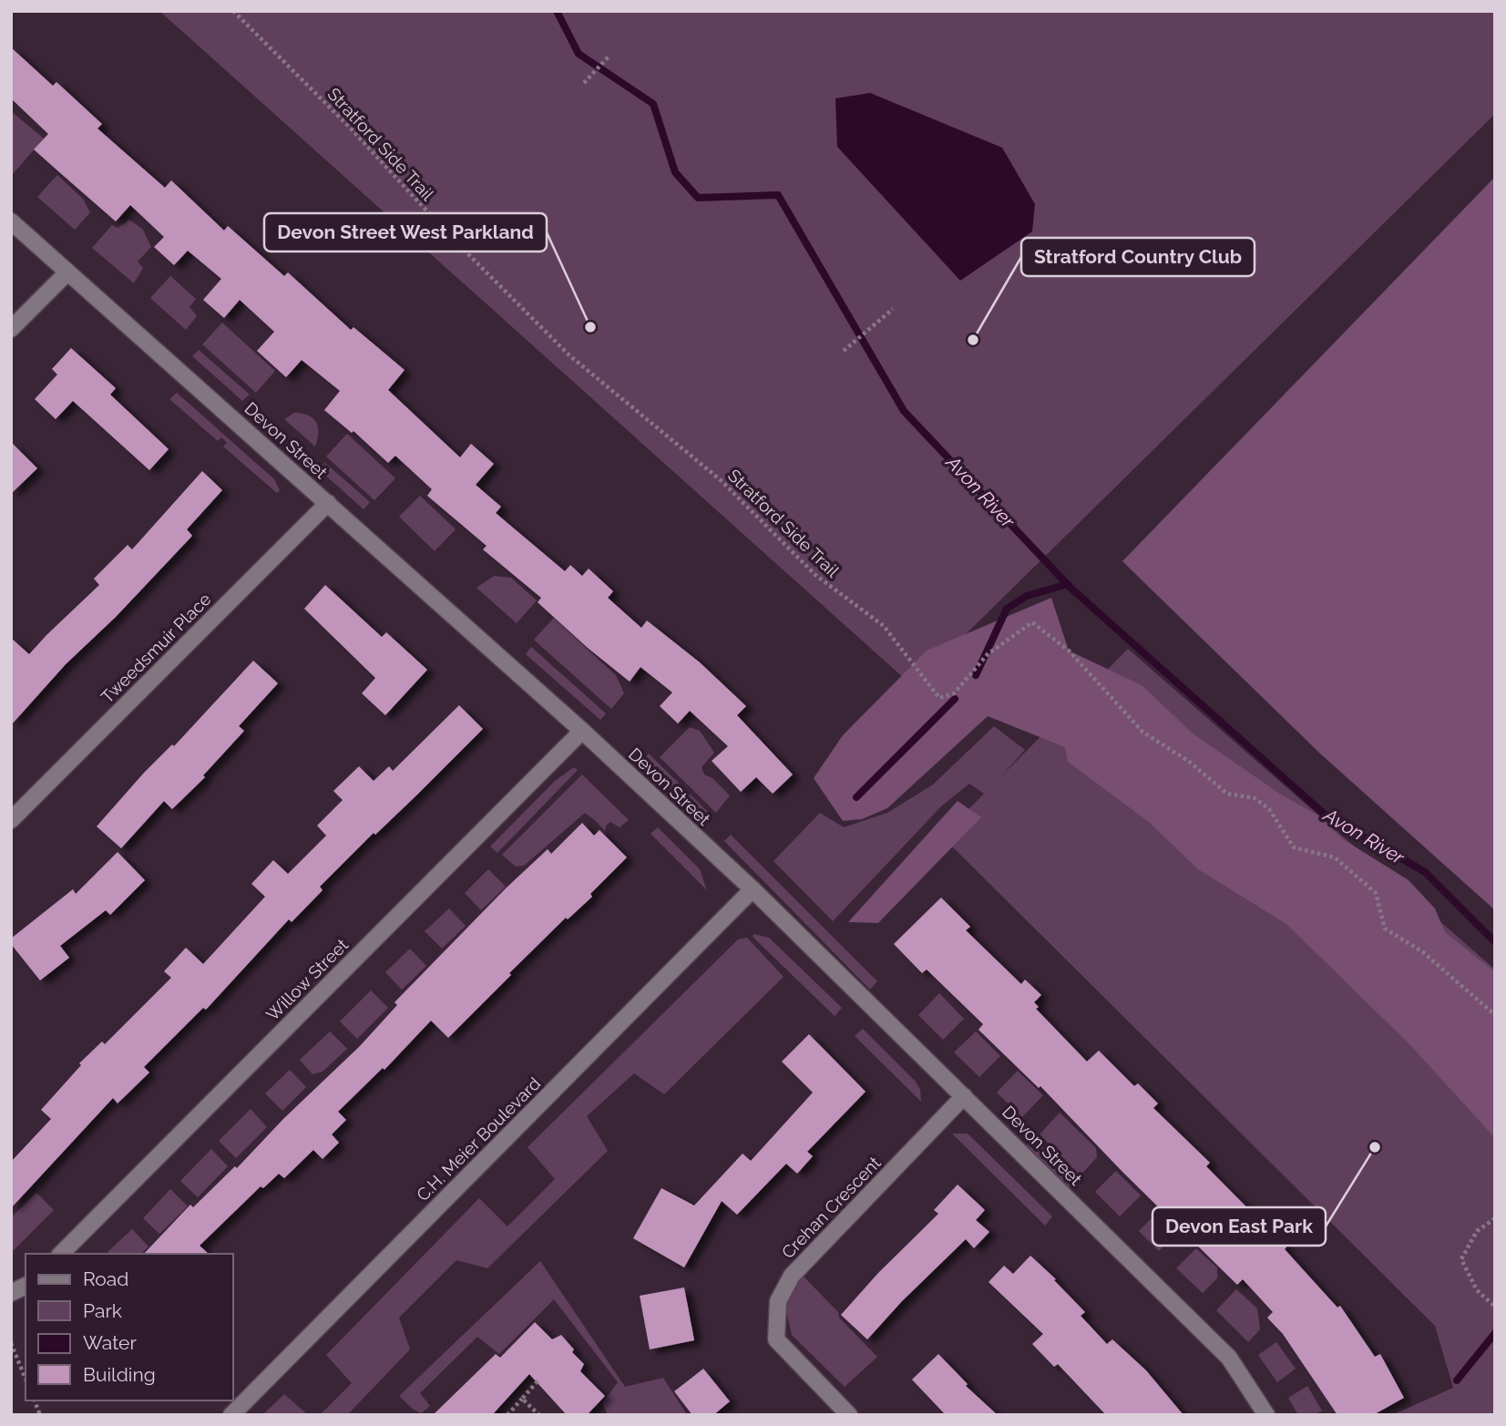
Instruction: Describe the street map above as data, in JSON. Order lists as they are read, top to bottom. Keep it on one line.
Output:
{"streets":{"street":["Devon Street","Tweedsmuir Place","Willow Street","C.H. Meier Boulevard","Crehan Crescent"],"path":["Stratford Side Trail"]},"crossings":[["Devon Street","Tweedsmuir Place"],["Devon Street","Willow Street"],["Devon Street","C.H. Meier Boulevard"],["Devon Street","Crehan Crescent"]],"water":["Avon River"],"places":["Devon Street West Parkland","Stratford Country Club","Devon East Park"],"legend":["Road","Park","Water","Building"]}
